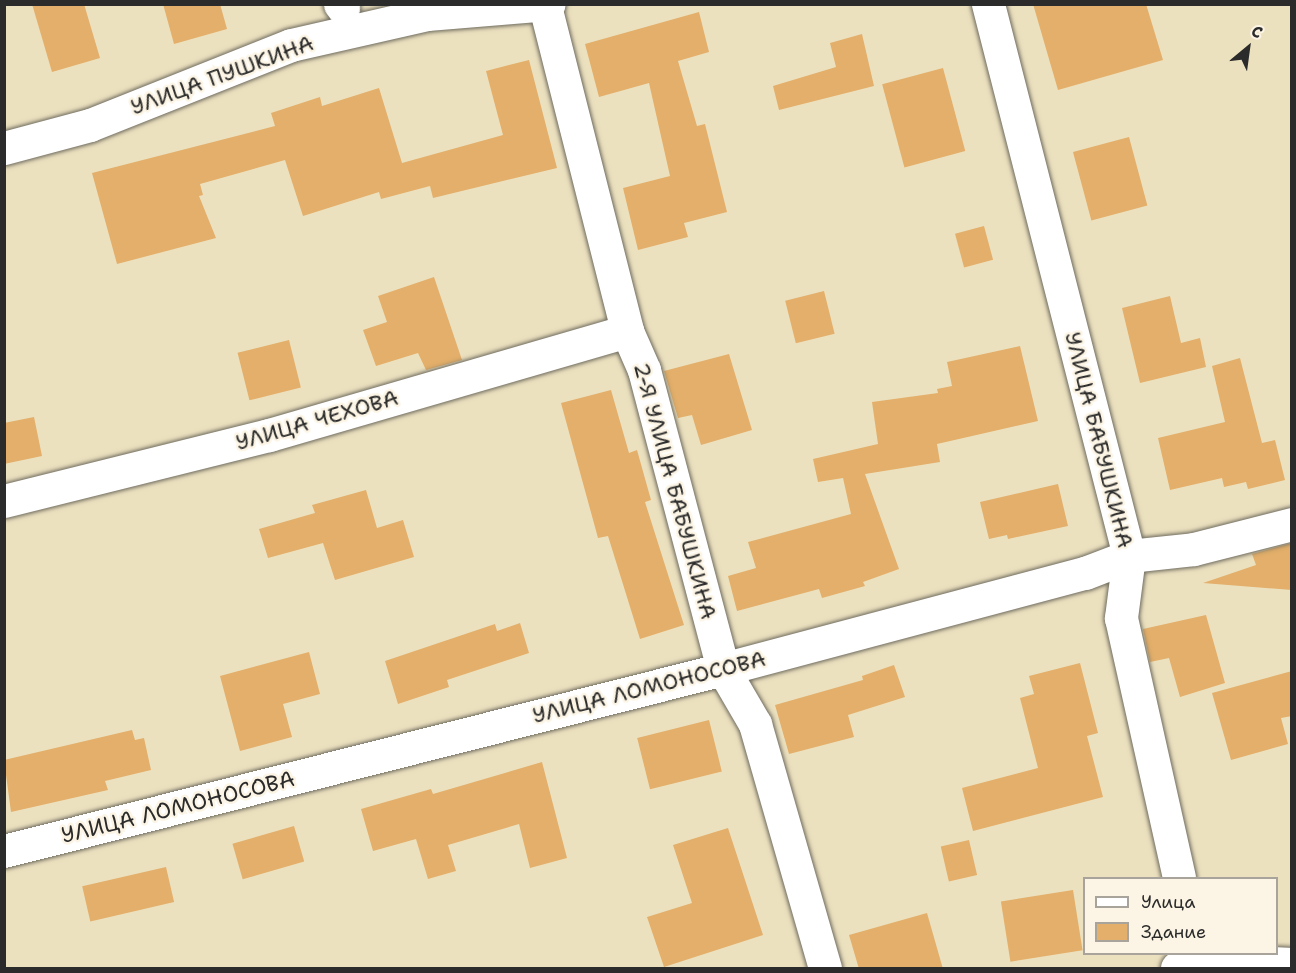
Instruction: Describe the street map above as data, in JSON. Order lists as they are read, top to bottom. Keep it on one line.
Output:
{"streets":{"street":["УЛИЦА ПУШКИНА","УЛИЦА ЧЕХОВА","УЛИЦА БАБУШКИНА","2-Я УЛИЦА БАБУШКИНА","УЛИЦА ЛОМОНОСОВА"]},"crossings":[["УЛИЦА ПУШКИНА","2-Я УЛИЦА БАБУШКИНА"],["УЛИЦА ЧЕХОВА","2-Я УЛИЦА БАБУШКИНА"],["УЛИЦА БАБУШКИНА","УЛИЦА ЛОМОНОСОВА"],["2-Я УЛИЦА БАБУШКИНА","УЛИЦА ЛОМОНОСОВА"]],"legend":["Улица","Здание"],"north":"top right"}
